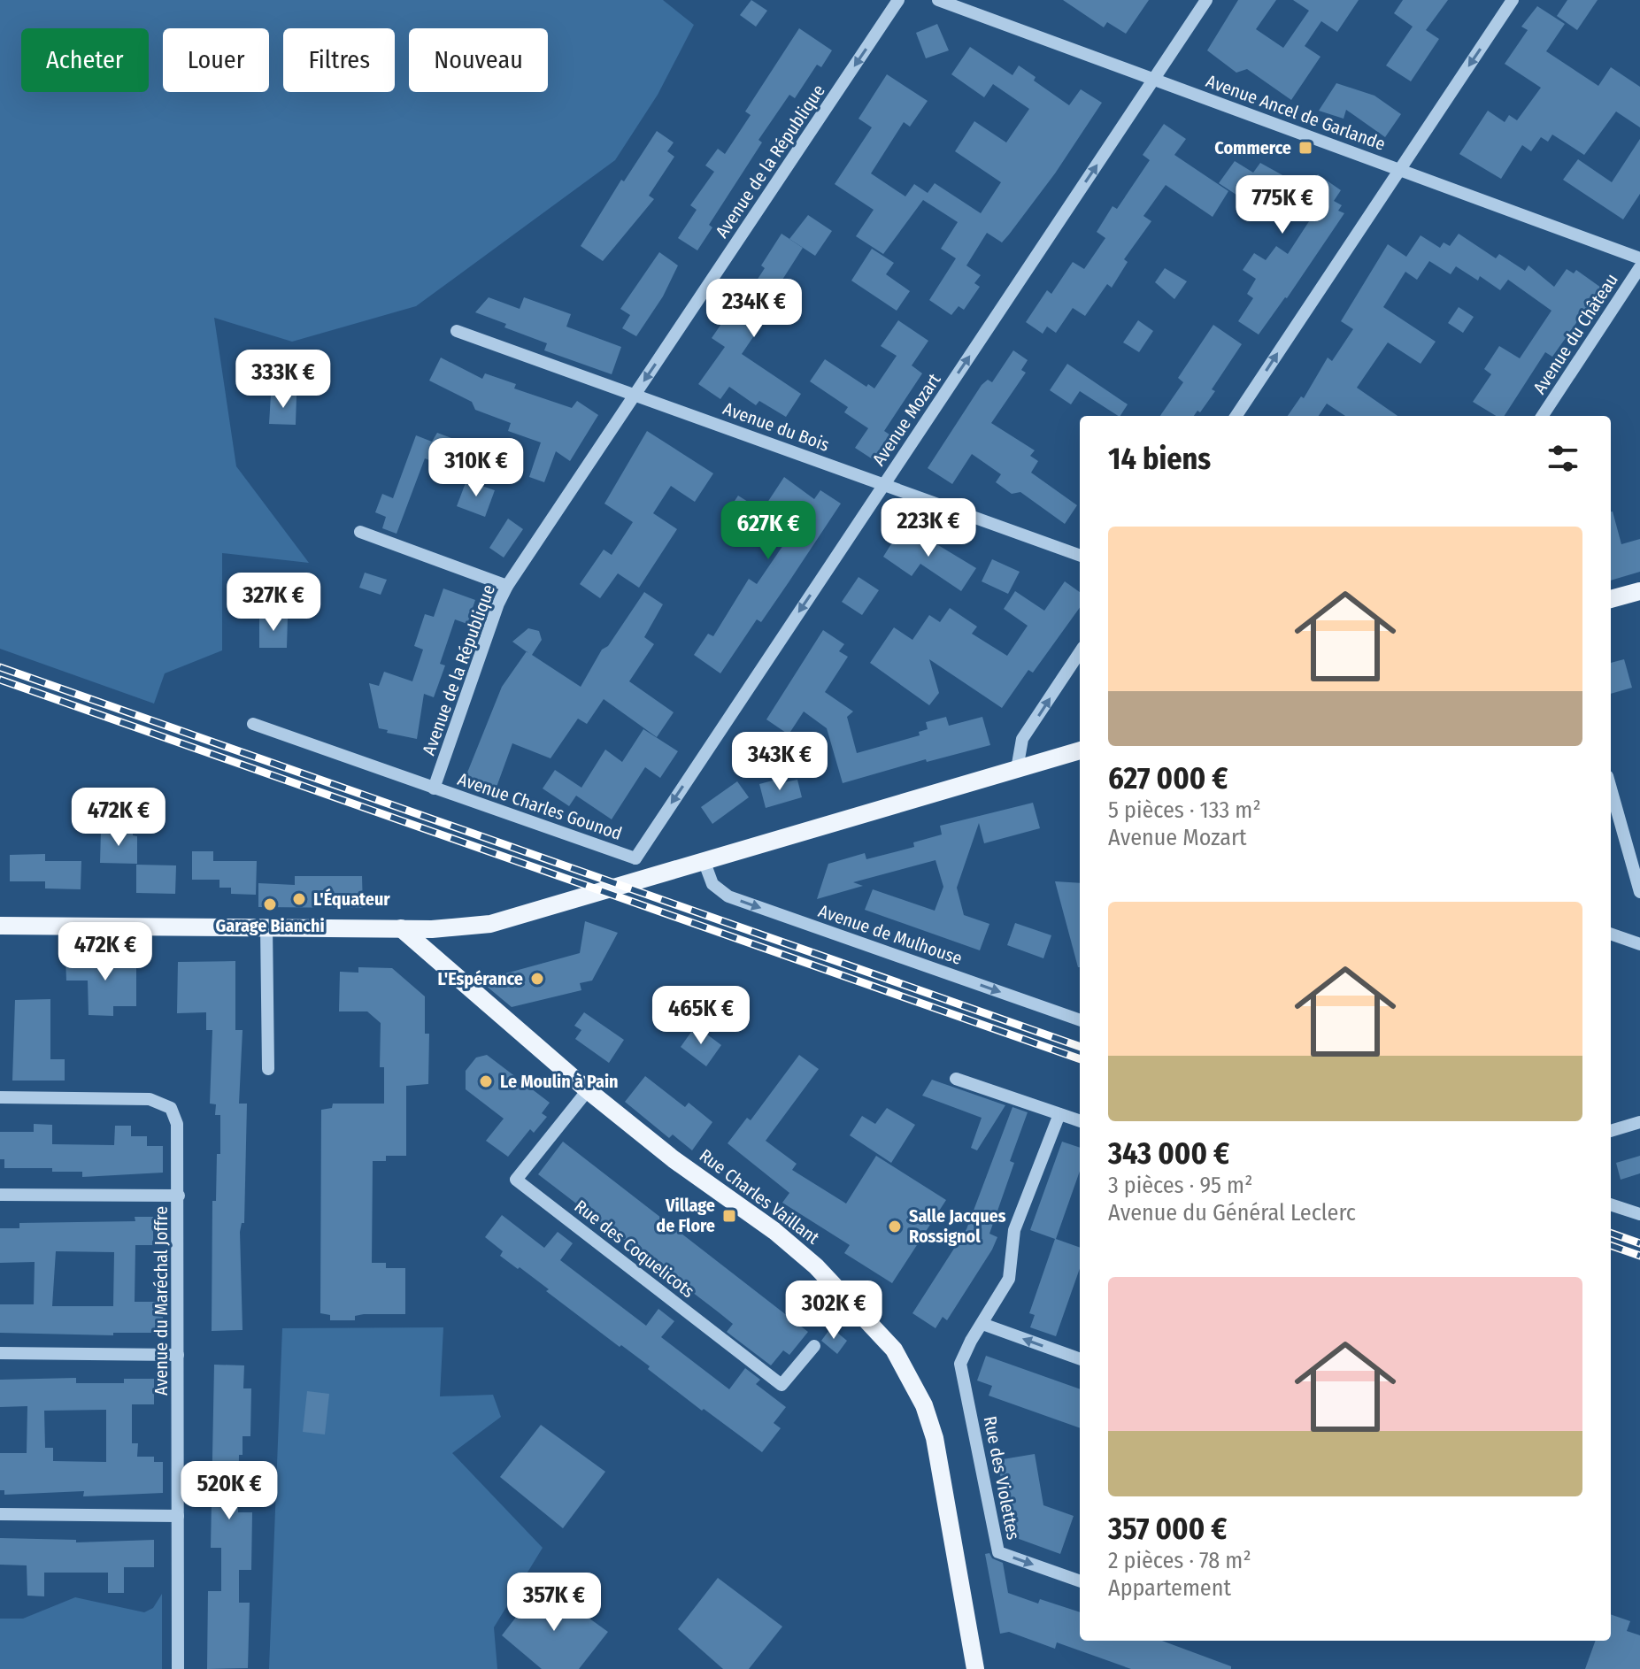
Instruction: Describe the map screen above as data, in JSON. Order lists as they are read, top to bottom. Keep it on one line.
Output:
{"streets":{"main road":["Rue Charles Vaillant"],"street":["Avenue Ancel de Garlande","Avenue de la République","Avenue du Château","Avenue Mozart","Avenue du Bois","Avenue Charles Gounod","Avenue de Mulhouse","Rue des Coquelicots","Avenue du Maréchal Joffre","Rue des Violettes"]},"crossings":[["Avenue Ancel de Garlande","Avenue Mozart"],["Avenue de la République","Avenue du Bois"],["Avenue de la République","Avenue Charles Gounod"],["Avenue Mozart","Avenue du Bois"],["Avenue Mozart","Avenue Charles Gounod"],["Rue Charles Vaillant","Rue des Coquelicots"]],"one_way":["Avenue de la République","Avenue de Mulhouse","Rue des Violettes"],"places":{"transit":["Commerce","Village de Flore"],"other":["L'Équateur","Garage Bianchi","L'Espérance","Le Moulin à Pain","Salle Jacques Rossignol"]},"page":{"chip":["Acheter","Louer","Filtres","Nouveau"],"price":["775K €","234K €","333K €","310K €","223K €","627K €","327K €","343K €","472K €","472K €","465K €","302K €","520K €","357K €"],"heading":"14 biens","list":[{"name":"627 000 €","note":"5 pièces · 133 m² · Avenue Mozart"},{"name":"343 000 €","note":"3 pièces · 95 m² · Avenue du Général Leclerc"},{"name":"357 000 €","note":"2 pièces · 78 m² · Appartement"}]}}
